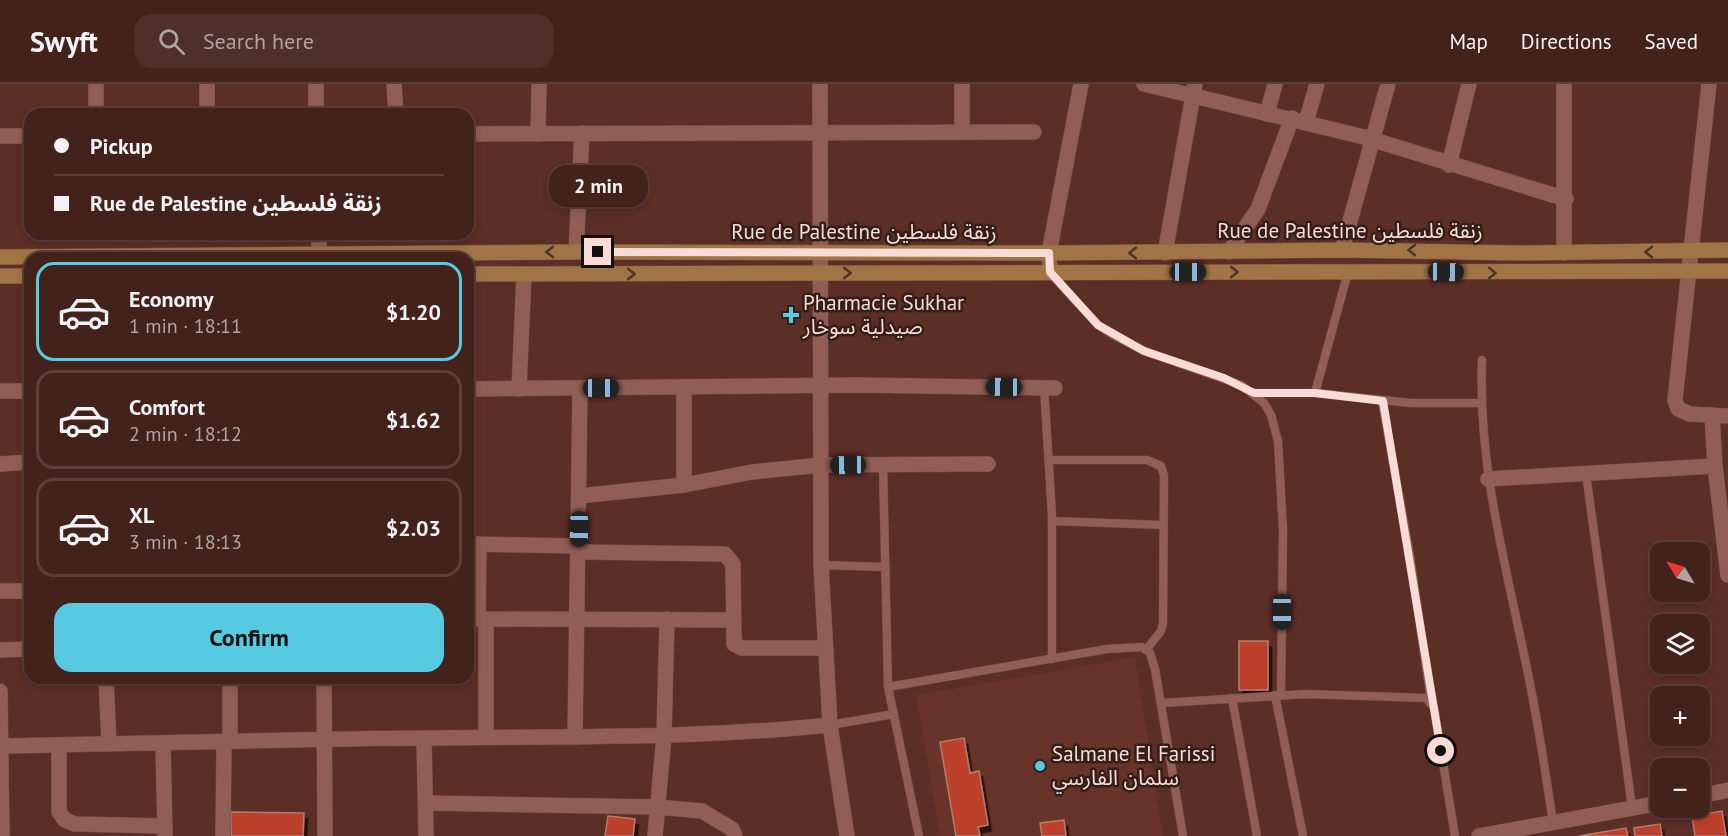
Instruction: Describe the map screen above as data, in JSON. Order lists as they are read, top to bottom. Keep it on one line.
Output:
{"streets":{"main road":["Rue de Palestine زنقة فلسطين"]},"places":{"health":["Pharmacie Sukhar صيدلية سوخار"],"other":["Salmane El Farissi سلمان الفارسي"]},"north":"top left","page":{"header":"Swyft","search":"Search here","nav":["Map","Directions","Saved"],"banner":["Pickup","Rue de Palestine زنقة فلسطين"],"bubble":"2 min","list":[{"name":"Economy","note":"1 min · 18:11","value":"$1.20"},{"name":"Comfort","note":"2 min · 18:12","value":"$1.62"},{"name":"XL","note":"3 min · 18:13","value":"$2.03"}],"map_buttons":["+","−"],"buttons":"Confirm"}}
